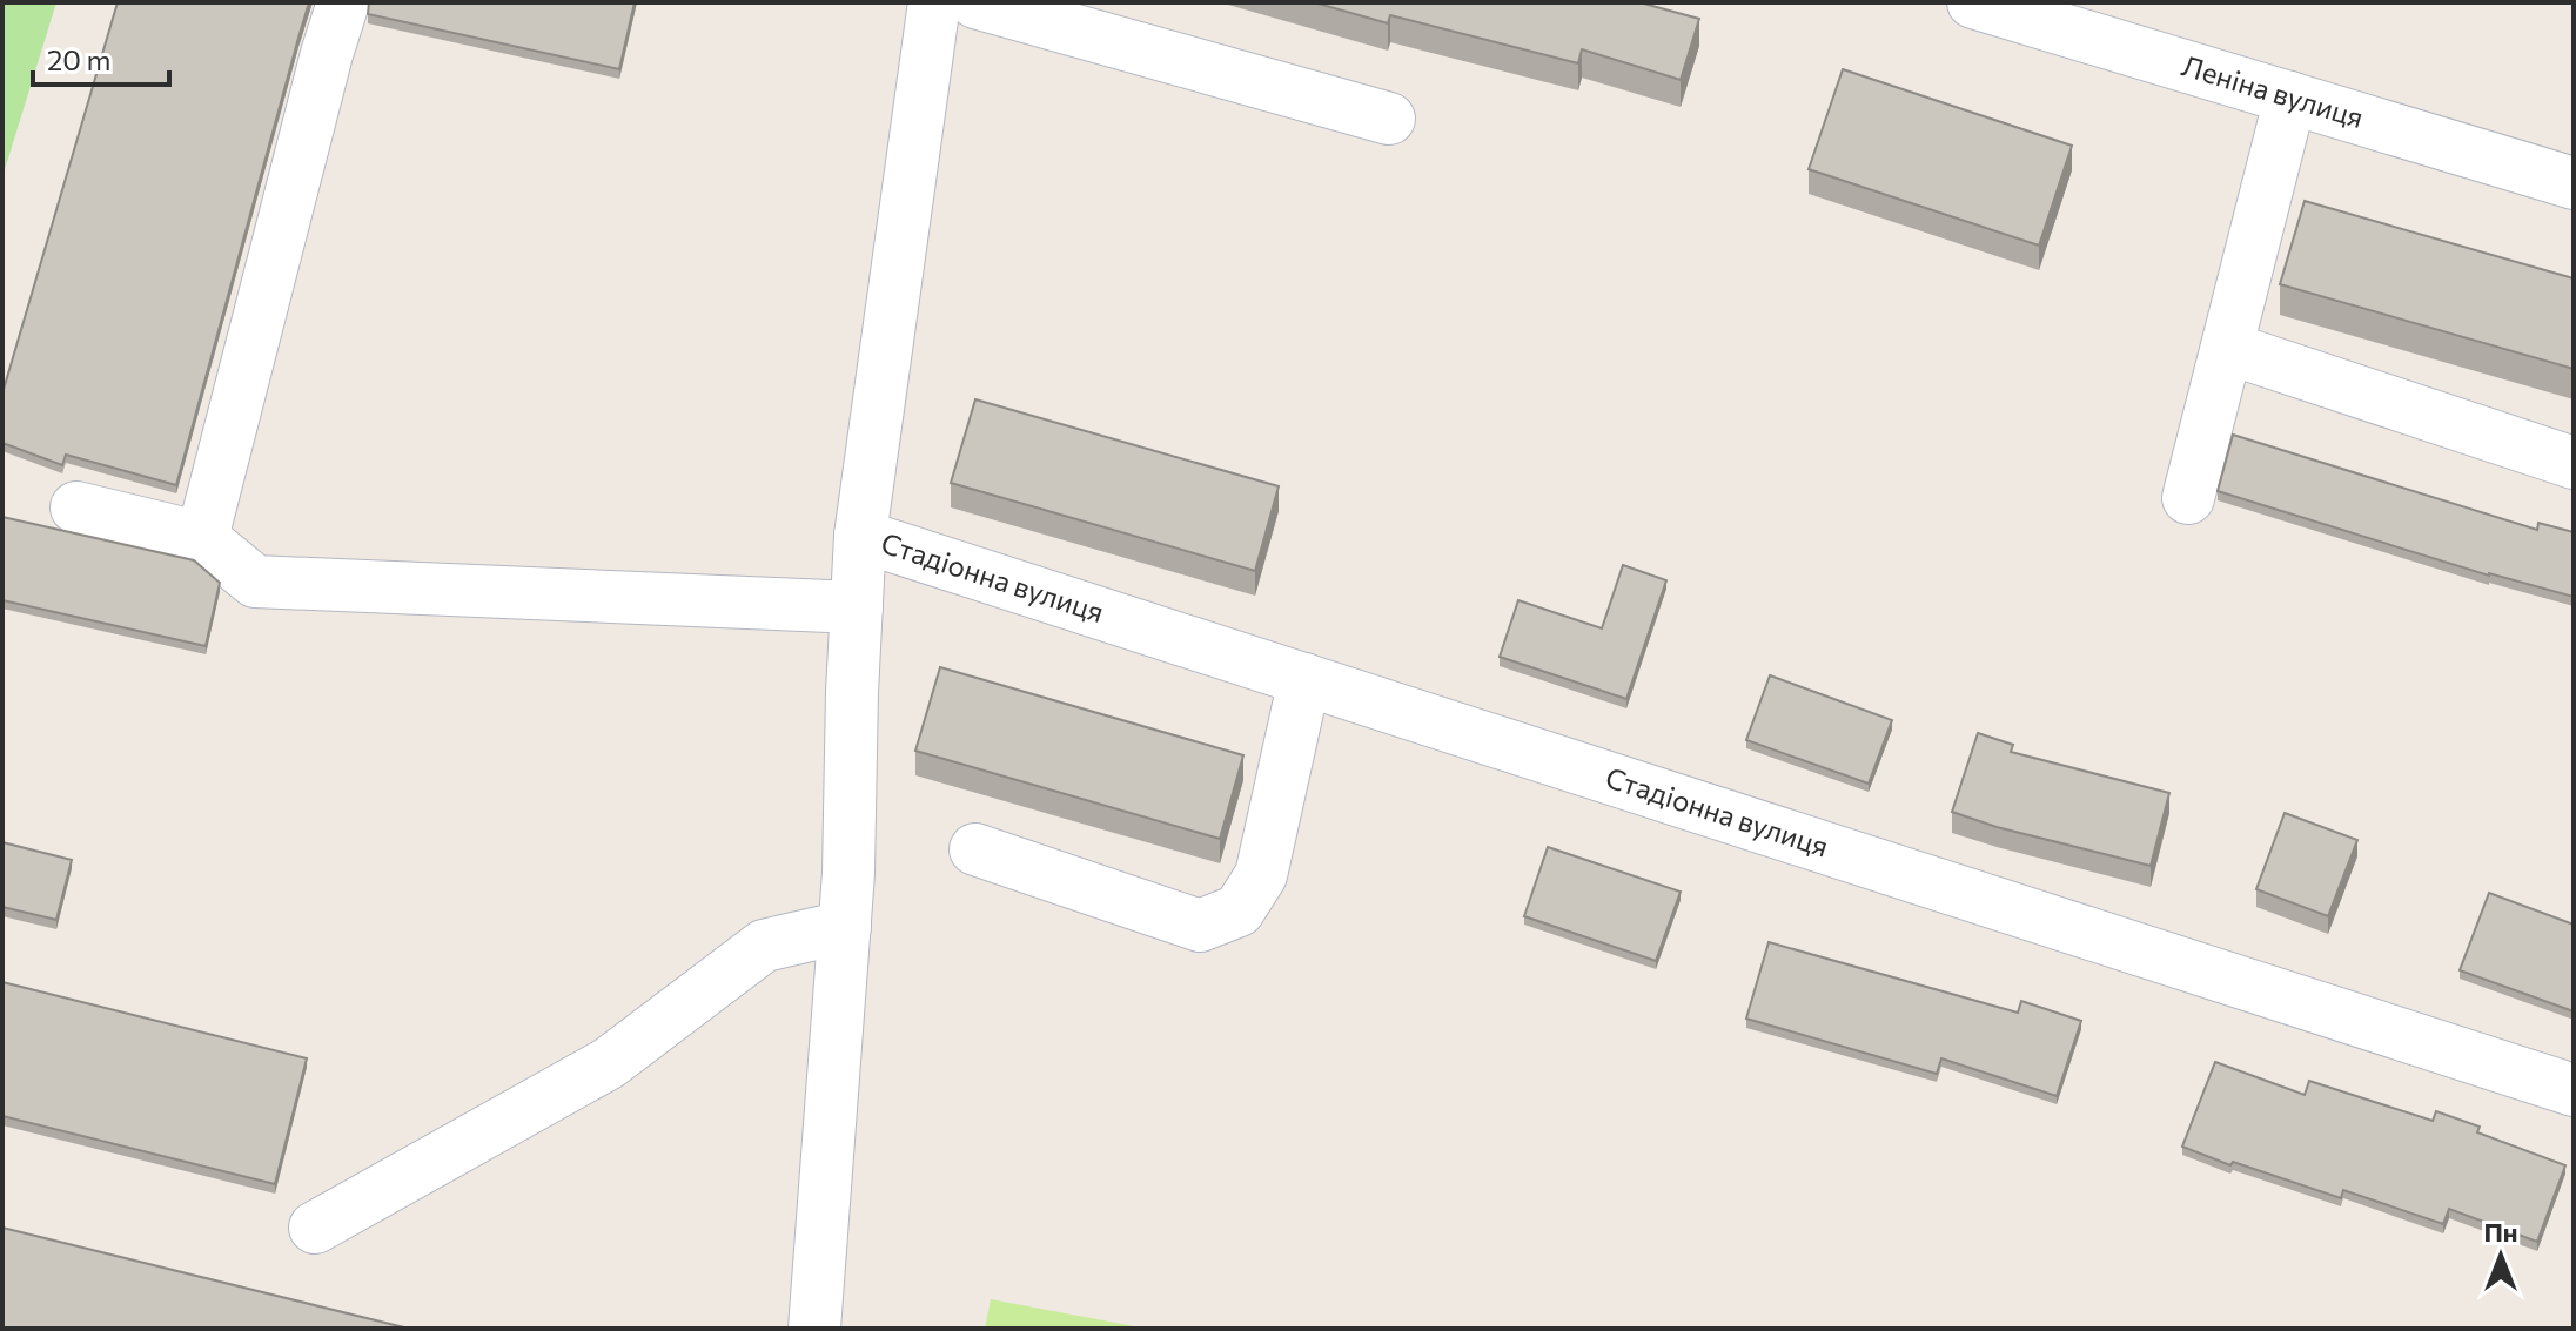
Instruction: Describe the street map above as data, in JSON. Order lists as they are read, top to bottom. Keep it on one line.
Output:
{"streets":{"street":["Леніна вулиця","Стадіонна вулиця"]},"scale_bar":"20 m","north":"top"}
